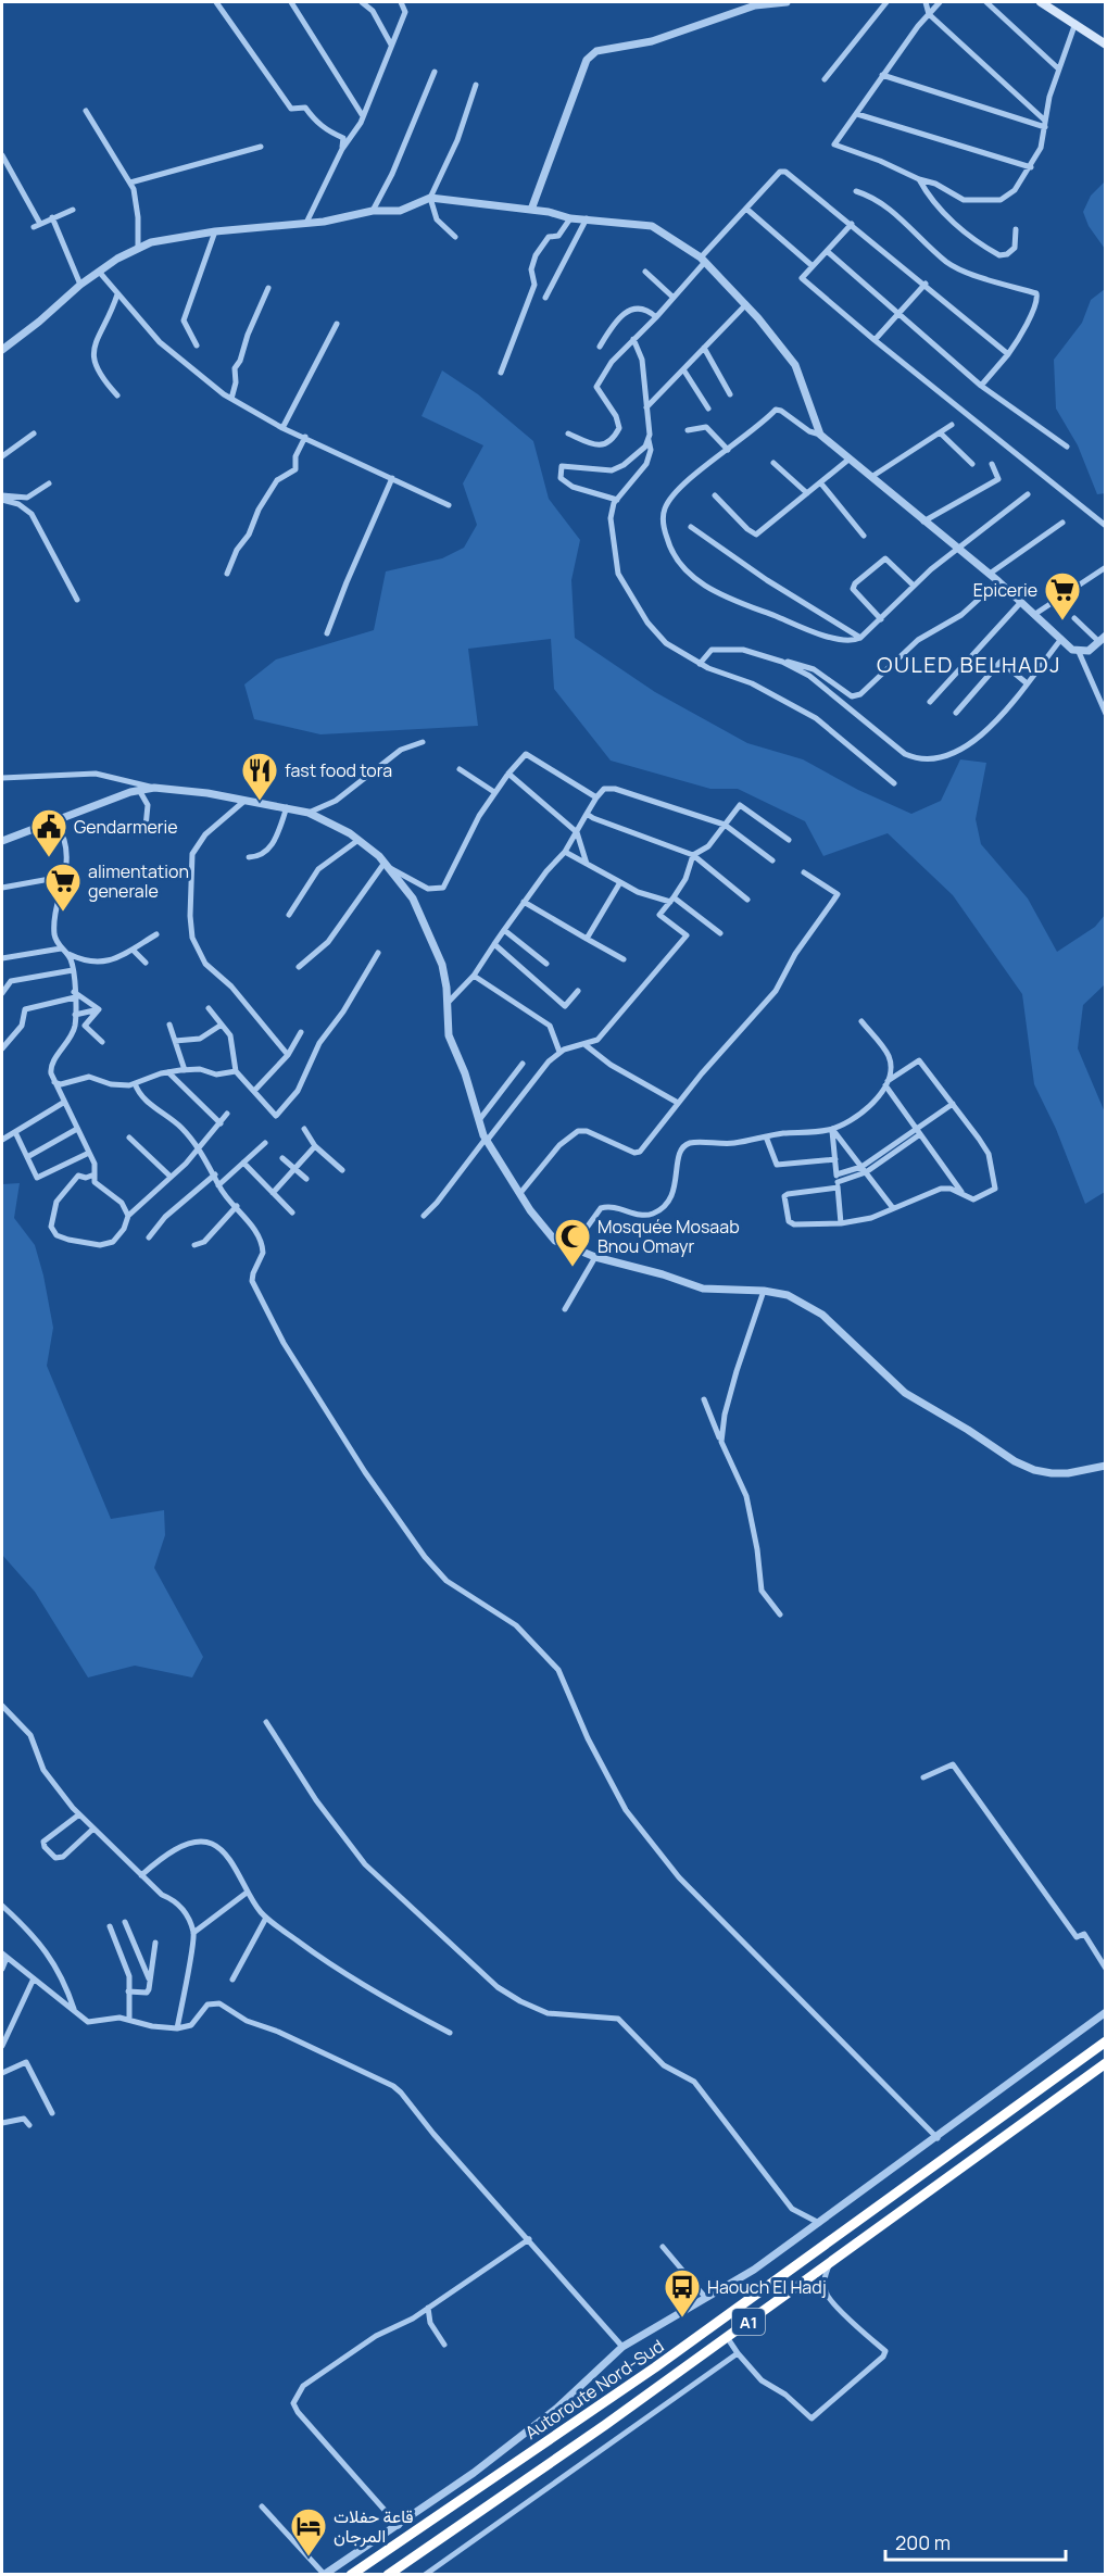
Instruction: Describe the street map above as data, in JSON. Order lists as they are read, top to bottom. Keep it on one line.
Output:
{"streets":{"highway":["A1","Autoroute Nord-Sud"]},"districts":["OULED BELHADJ"],"places":{"supermarket":["Epicerie","alimentation generale"],"restaurant":["fast food tora"],"public building":["Gendarmerie"],"mosque":["Mosquée Mosaab Bnou Omayr"],"bus stop":["Haouch El Hadj"],"hotel":["قاعة حفلات المرجان"]},"scale_bar":"200 m"}
